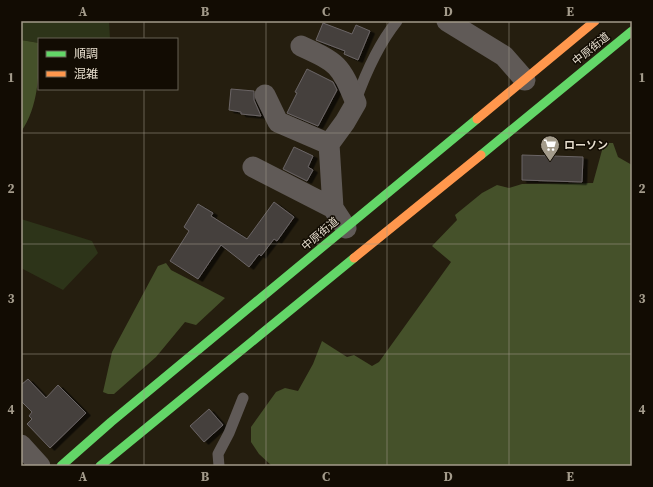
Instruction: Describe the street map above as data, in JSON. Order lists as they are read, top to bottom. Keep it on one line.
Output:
{"streets":{"main road":["中原街道"]},"places":{"supermarket":["ローソン"]},"legend":["順調","混雑"],"grid":{"columns":["A","B","C","D","E"],"rows":["1","2","3","4"]}}
